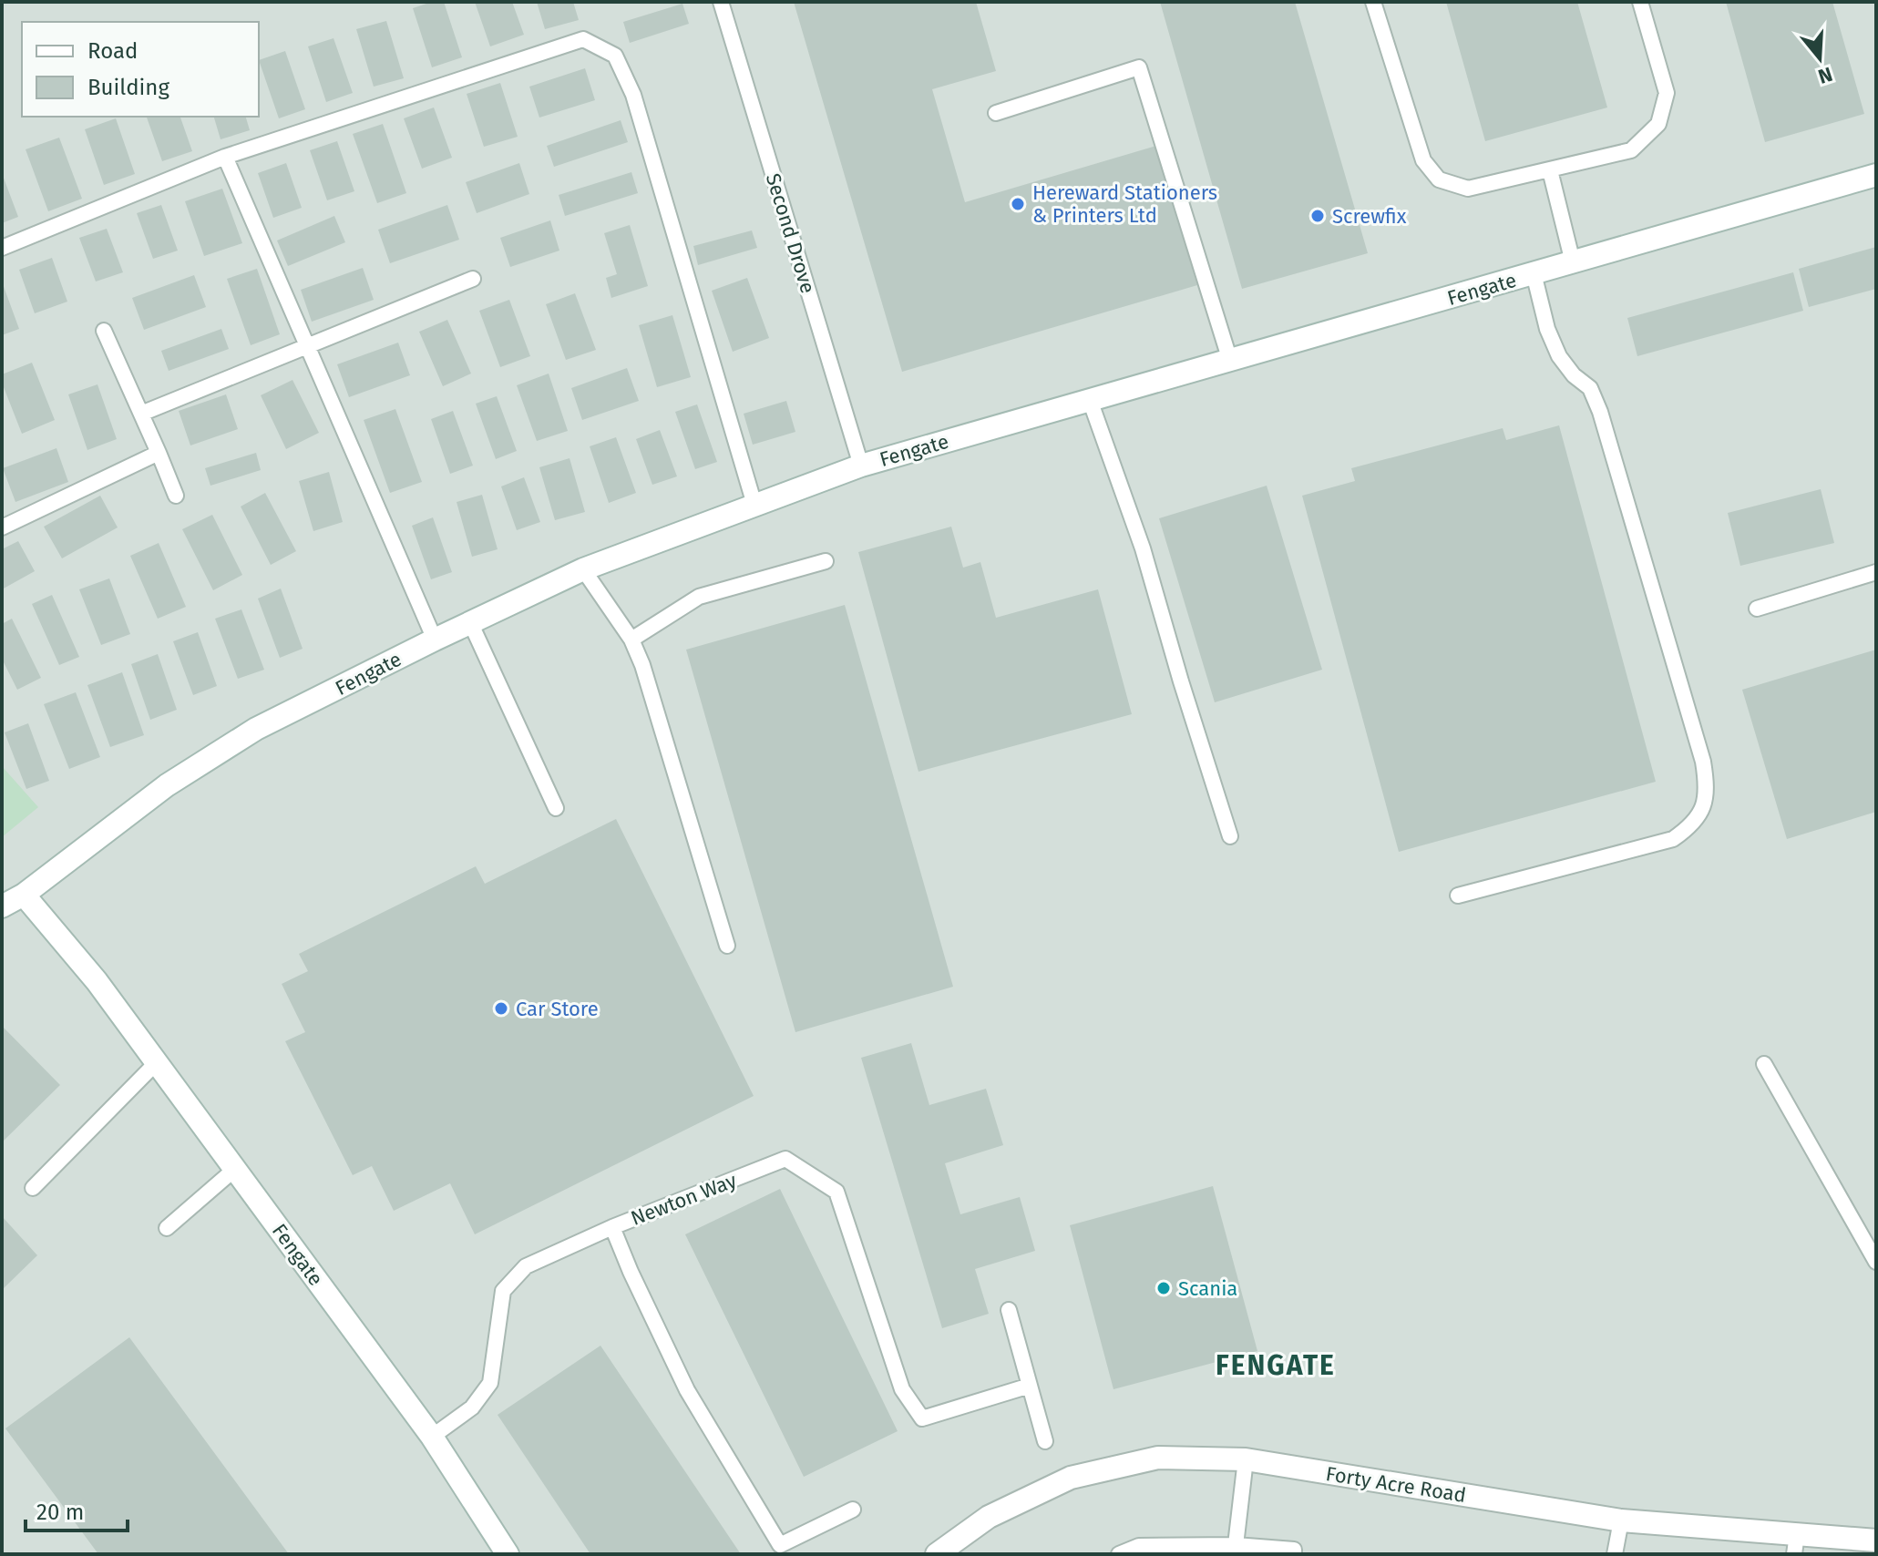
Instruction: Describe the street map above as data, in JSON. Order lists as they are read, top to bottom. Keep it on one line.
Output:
{"streets":{"street":["Fengate","Forty Acre Road"],"lane":["Second Drove","Newton Way"]},"crossings":[["Second Drove","Fengate"],["Fengate","Newton Way"]],"districts":["FENGATE"],"places":["Hereward Stationers & Printers Ltd","Screwfix","Car Store","Scania"],"legend":["Road","Building"],"scale_bar":"20 m","north":"bottom"}
